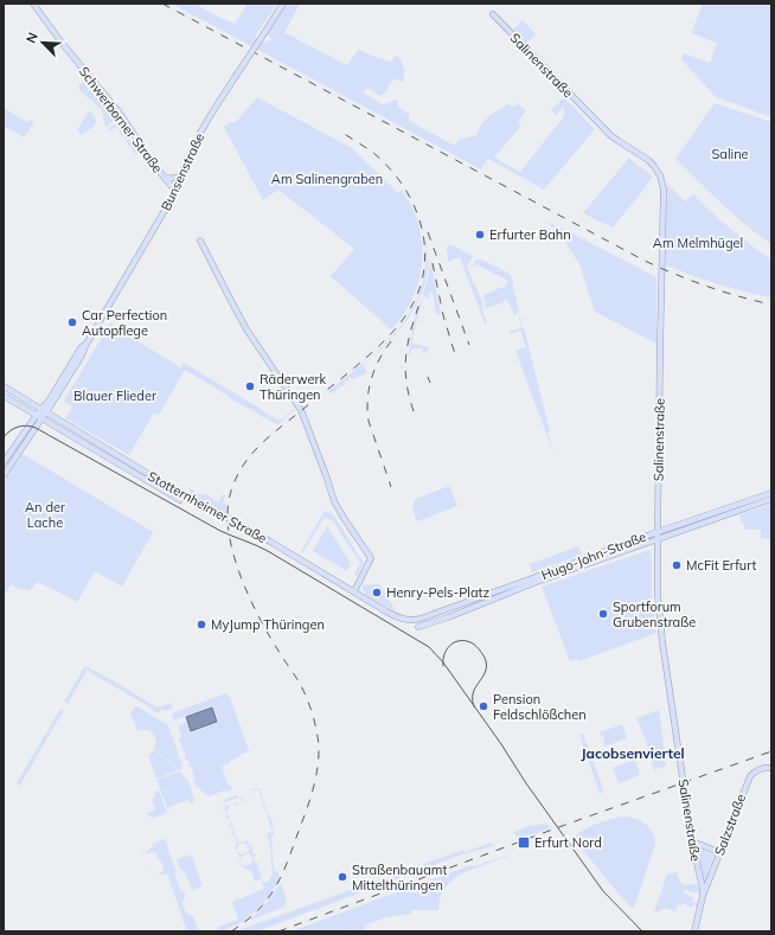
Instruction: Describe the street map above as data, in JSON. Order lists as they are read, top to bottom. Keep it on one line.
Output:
{"streets":{"main road":["Salinenstraße","Schwerborner Straße","Bunsenstraße","Stotternheimer Straße","Hugo-John-Straße","Salzstraße"]},"crossings":[["Salinenstraße","Hugo-John-Straße"],["Salinenstraße","Salzstraße"],["Schwerborner Straße","Bunsenstraße"],["Bunsenstraße","Stotternheimer Straße"],["Stotternheimer Straße","Hugo-John-Straße"]],"districts":["Jacobsenviertel"],"parks":["Saline","Am Salinengraben","Am Melmhügel","Blauer Flieder","An der Lache"],"places":{"other":["Erfurter Bahn","Car Perfection Autopflege","Räderwerk Thüringen","McFit Erfurt","Henry-Pels-Platz","Sportforum Grubenstraße","MyJump Thüringen","Pension Feldschlößchen","Straßenbauamt Mittelthüringen"],"transit":["Erfurt Nord"]},"north":"top left"}
